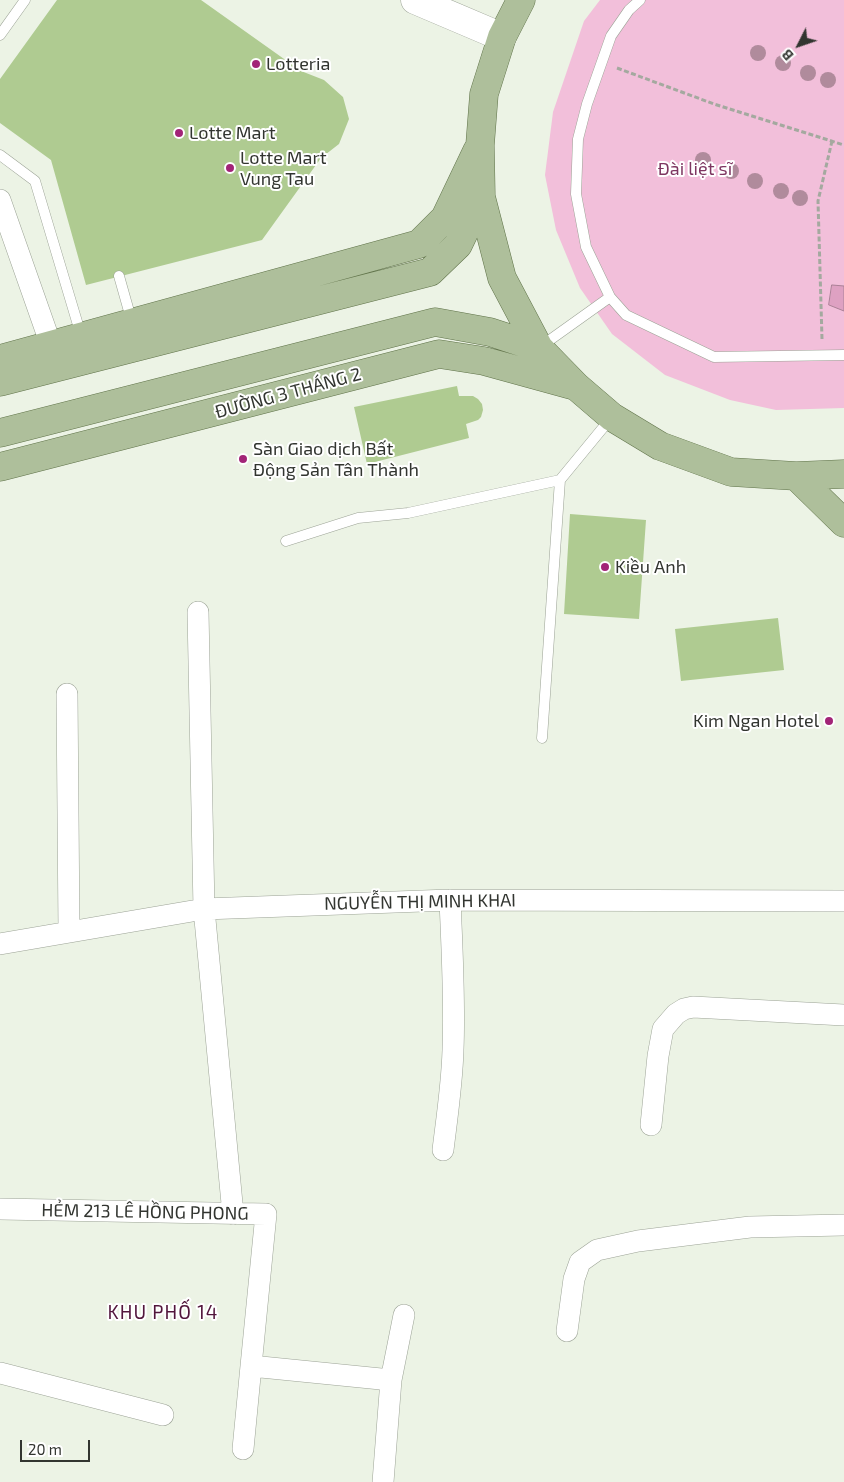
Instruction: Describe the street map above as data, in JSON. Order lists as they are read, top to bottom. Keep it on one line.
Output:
{"streets":{"main road":["ĐƯỜNG 3 THÁNG 2"],"street":["NGUYỄN THỊ MINH KHAI","HẺM 213 LÊ HỒNG PHONG"]},"districts":["KHU PHỐ 14"],"parks":["Đài liệt sĩ"],"places":["Lotteria","Lotte Mart","Lotte Mart Vung Tau","Sàn Giao dịch Bất Động Sản Tân Thành","Kiều Anh","Kim Ngan Hotel"],"scale_bar":"20 m","north":"bottom left"}
